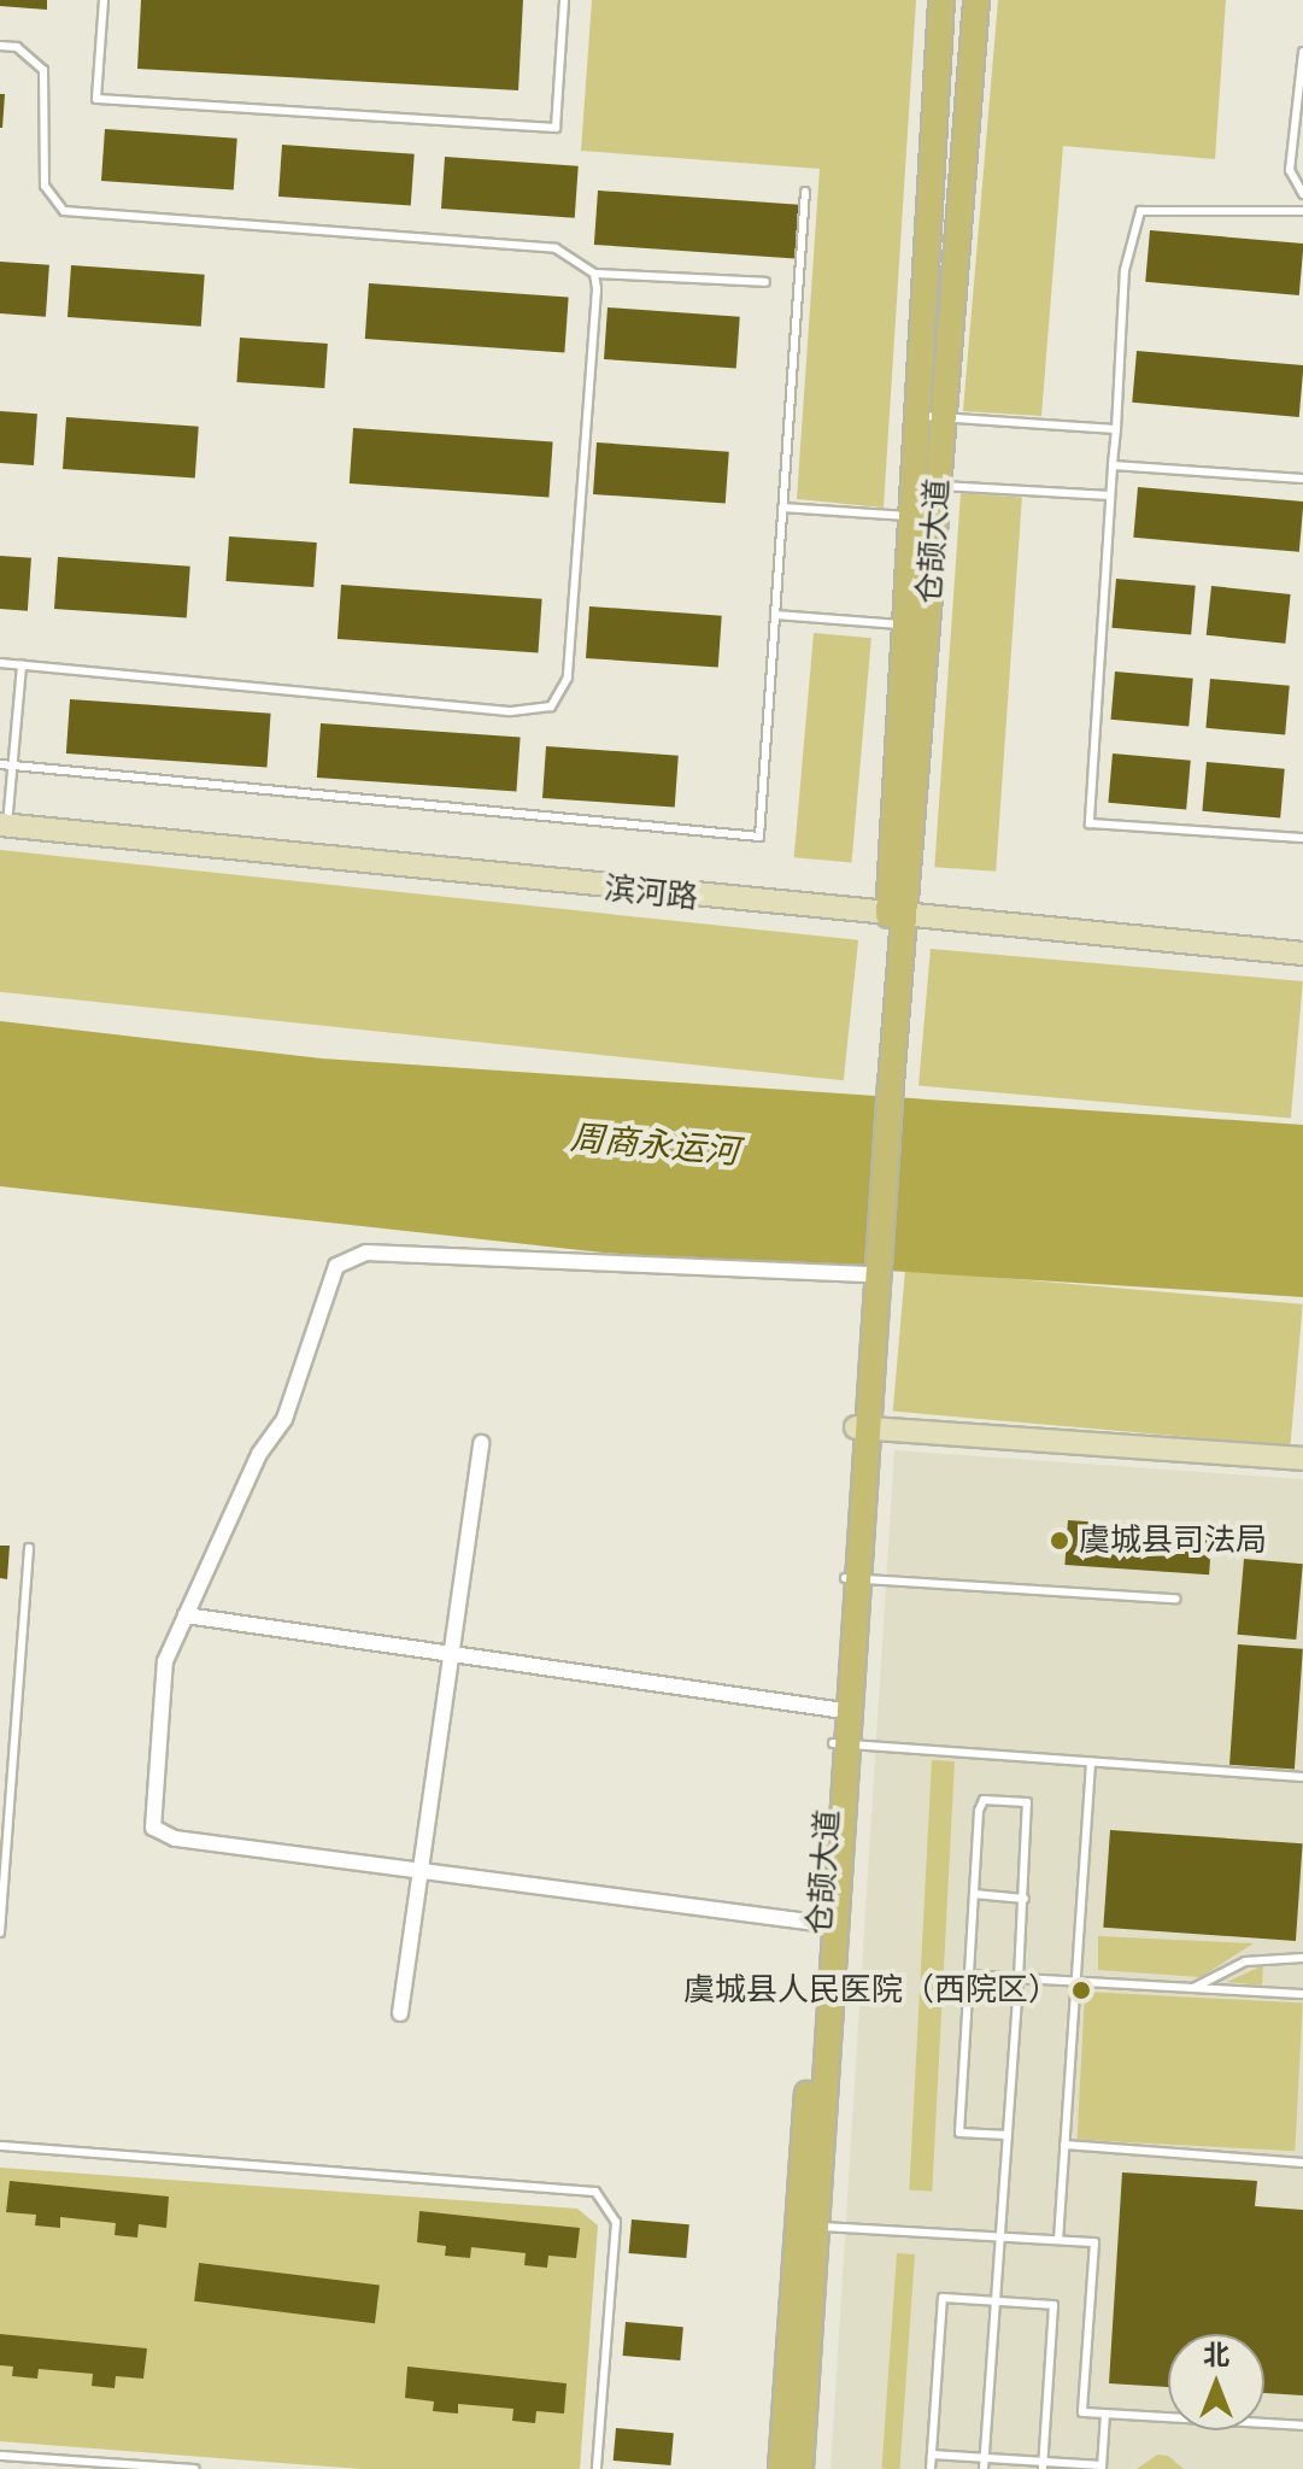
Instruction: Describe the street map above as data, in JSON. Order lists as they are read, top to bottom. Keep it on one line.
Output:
{"streets":{"main road":["仓颉大道"],"street":["滨河路"]},"crossings":[["仓颉大道","滨河路"]],"water":["周商永运河"],"places":["虞城县司法局","虞城县人民医院（西院区）"],"north":"top"}
